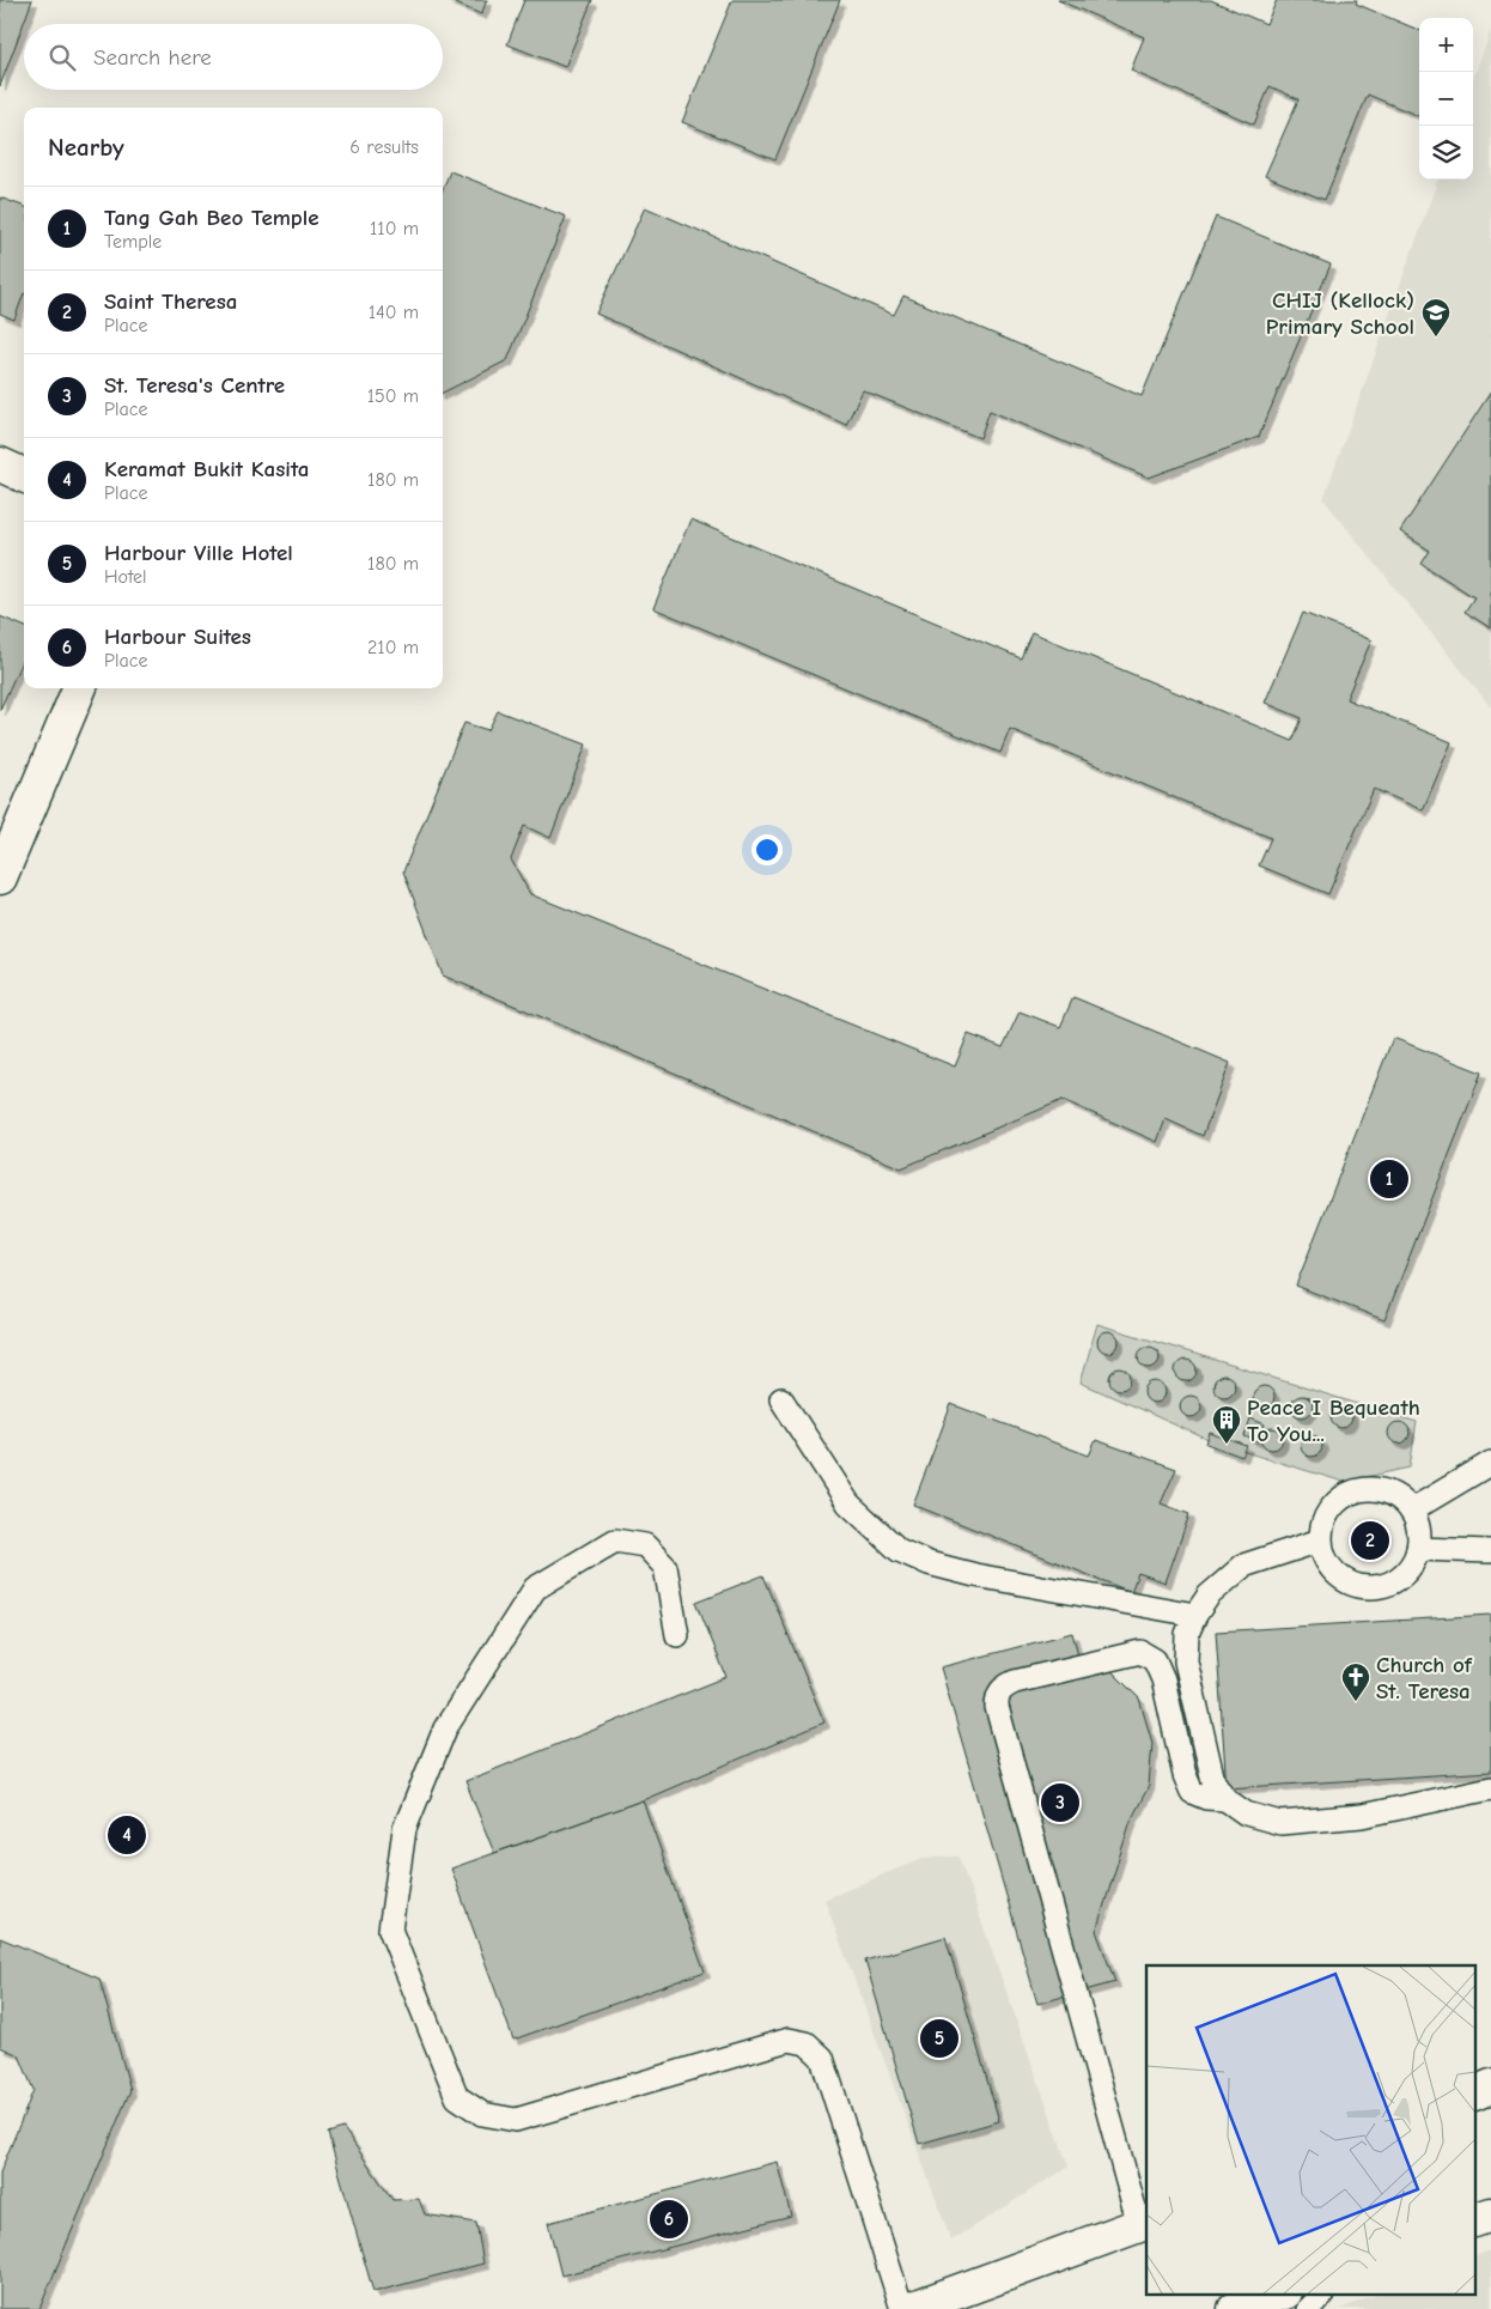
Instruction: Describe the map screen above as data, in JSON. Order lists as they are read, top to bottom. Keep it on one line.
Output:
{"places":{"school or university":["CHIJ (Kellock) Primary School"],"building":["Peace I Bequeath To You..."],"church":["Church of St. Teresa"]},"page":{"map_buttons":["+","−"],"search":"Search here","heading":["Nearby","6 results"],"list":[{"mark":"1","name":"Tang Gah Beo Temple","note":"Temple","value":"110 m"},{"mark":"2","name":"Saint Theresa","note":"Place","value":"140 m"},{"mark":"3","name":"St. Teresa's Centre","note":"Place","value":"150 m"},{"mark":"4","name":"Keramat Bukit Kasita","note":"Place","value":"180 m"},{"mark":"5","name":"Harbour Ville Hotel","note":"Hotel","value":"180 m"},{"mark":"6","name":"Harbour Suites","note":"Place","value":"210 m"}],"pins":["1","2","3","4","5","6"]}}
